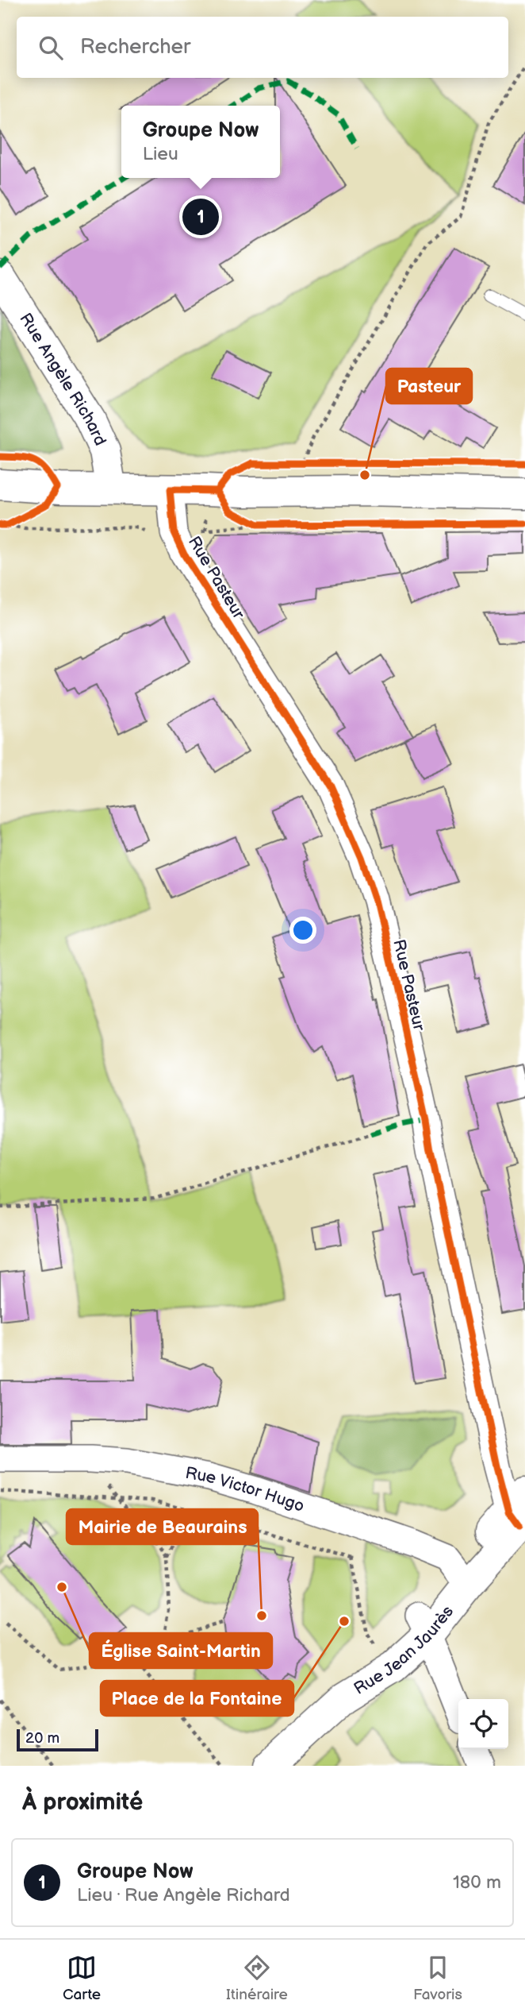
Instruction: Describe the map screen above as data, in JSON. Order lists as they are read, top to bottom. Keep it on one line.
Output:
{"streets":{"main road":["Rue Angèle Richard","Rue Jean Jaurès"],"street":["Rue Pasteur","Rue Victor Hugo"]},"crossings":[["Rue Pasteur","Rue Jean Jaurès"],["Rue Victor Hugo","Rue Jean Jaurès"]],"places":["Pasteur","Église Saint-Martin","Mairie de Beaurains","Place de la Fontaine"],"scale_bar":"20 m","page":{"search":"Rechercher","popup":["Groupe Now","Lieu"],"pins":"1","scale":"20 m","heading":"À proximité","list":[{"mark":"1","name":"Groupe Now","note":"Lieu · Rue Angèle Richard","value":"180 m"}],"nav":["Carte","Itinéraire","Favoris"]}}
